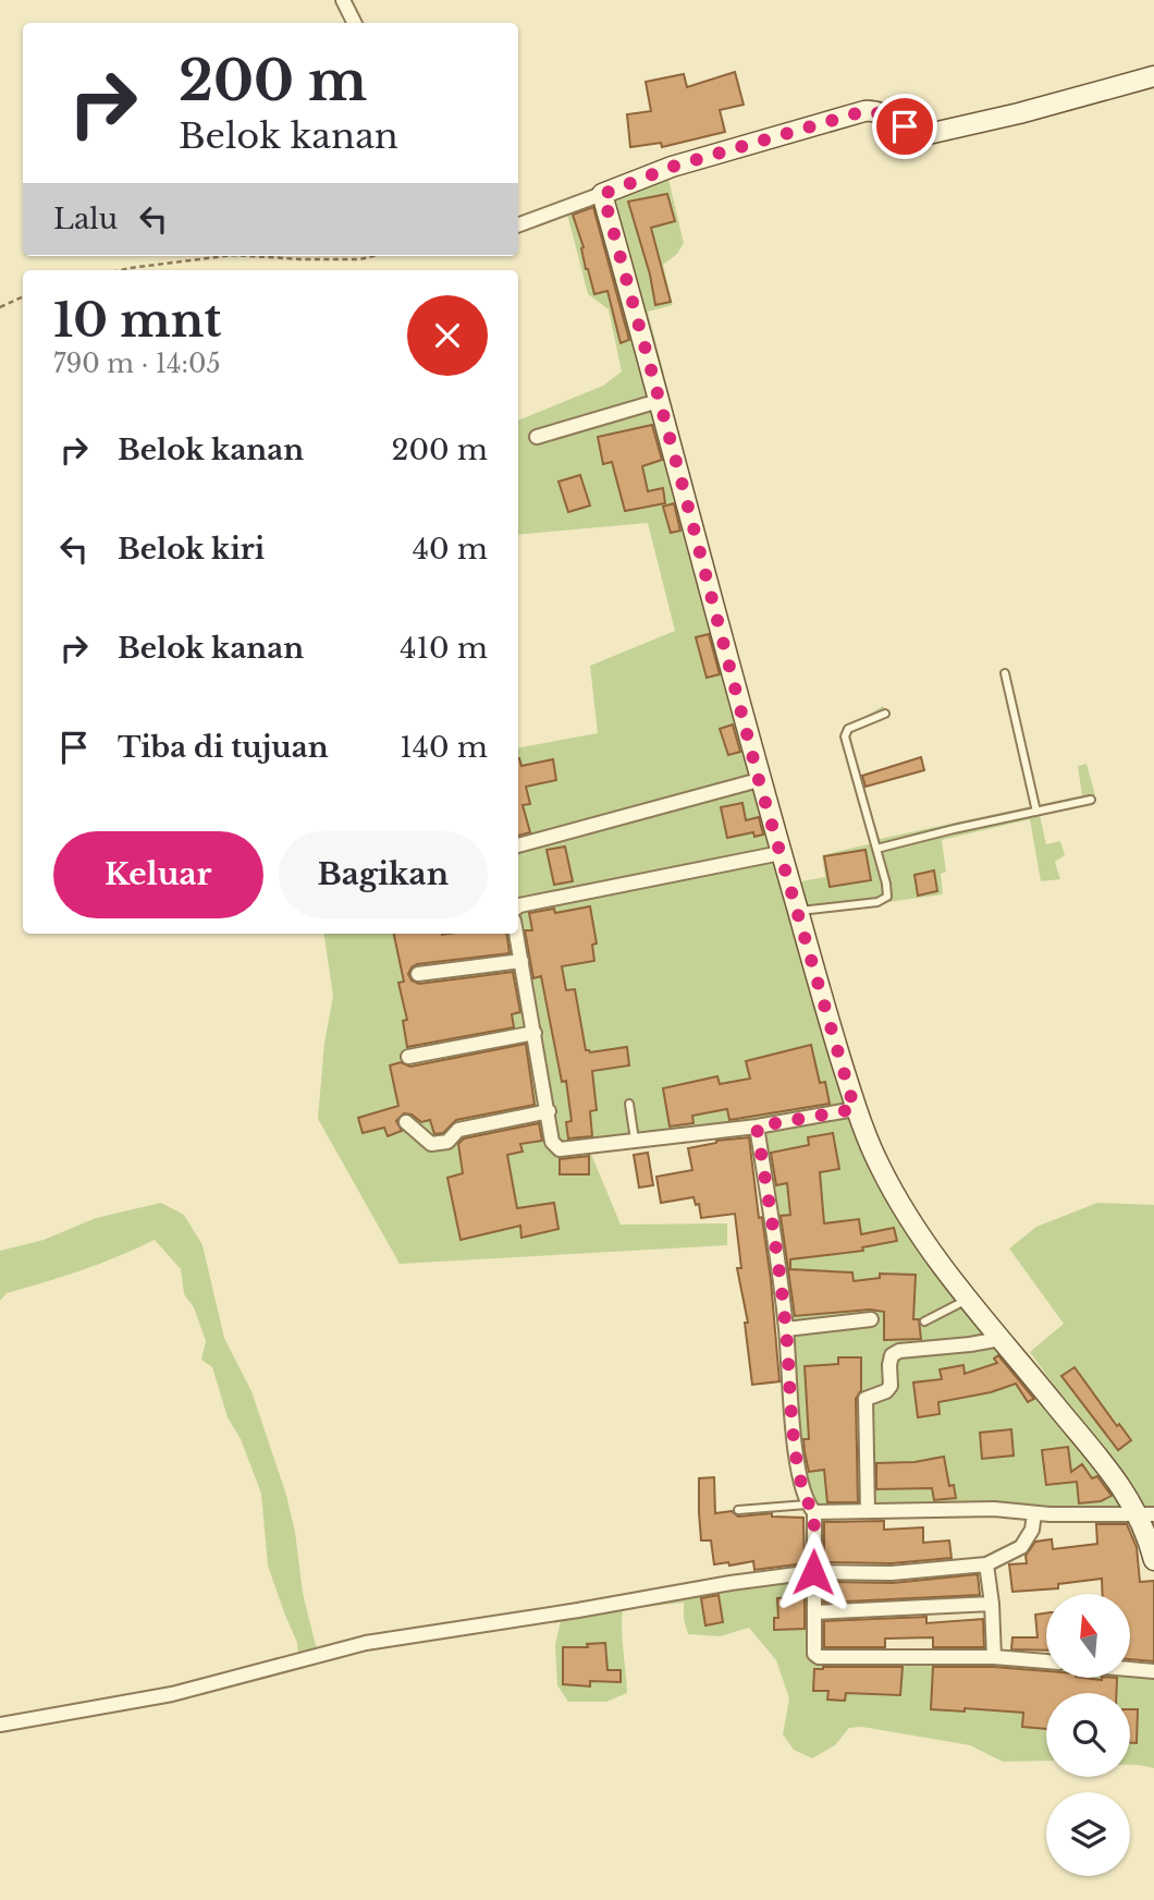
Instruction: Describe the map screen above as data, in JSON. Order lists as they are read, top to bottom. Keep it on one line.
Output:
{"north":"top","page":{"turn":["200 m","Belok kanan"],"then":"Lalu","heading":["10 mnt","790 m · 14:05"],"list":[{"name":"Belok kanan","value":"200 m"},{"name":"Belok kiri","value":"40 m"},{"name":"Belok kanan","value":"410 m"},{"name":"Tiba di tujuan","value":"140 m"}],"buttons":["Keluar","Bagikan"]}}
